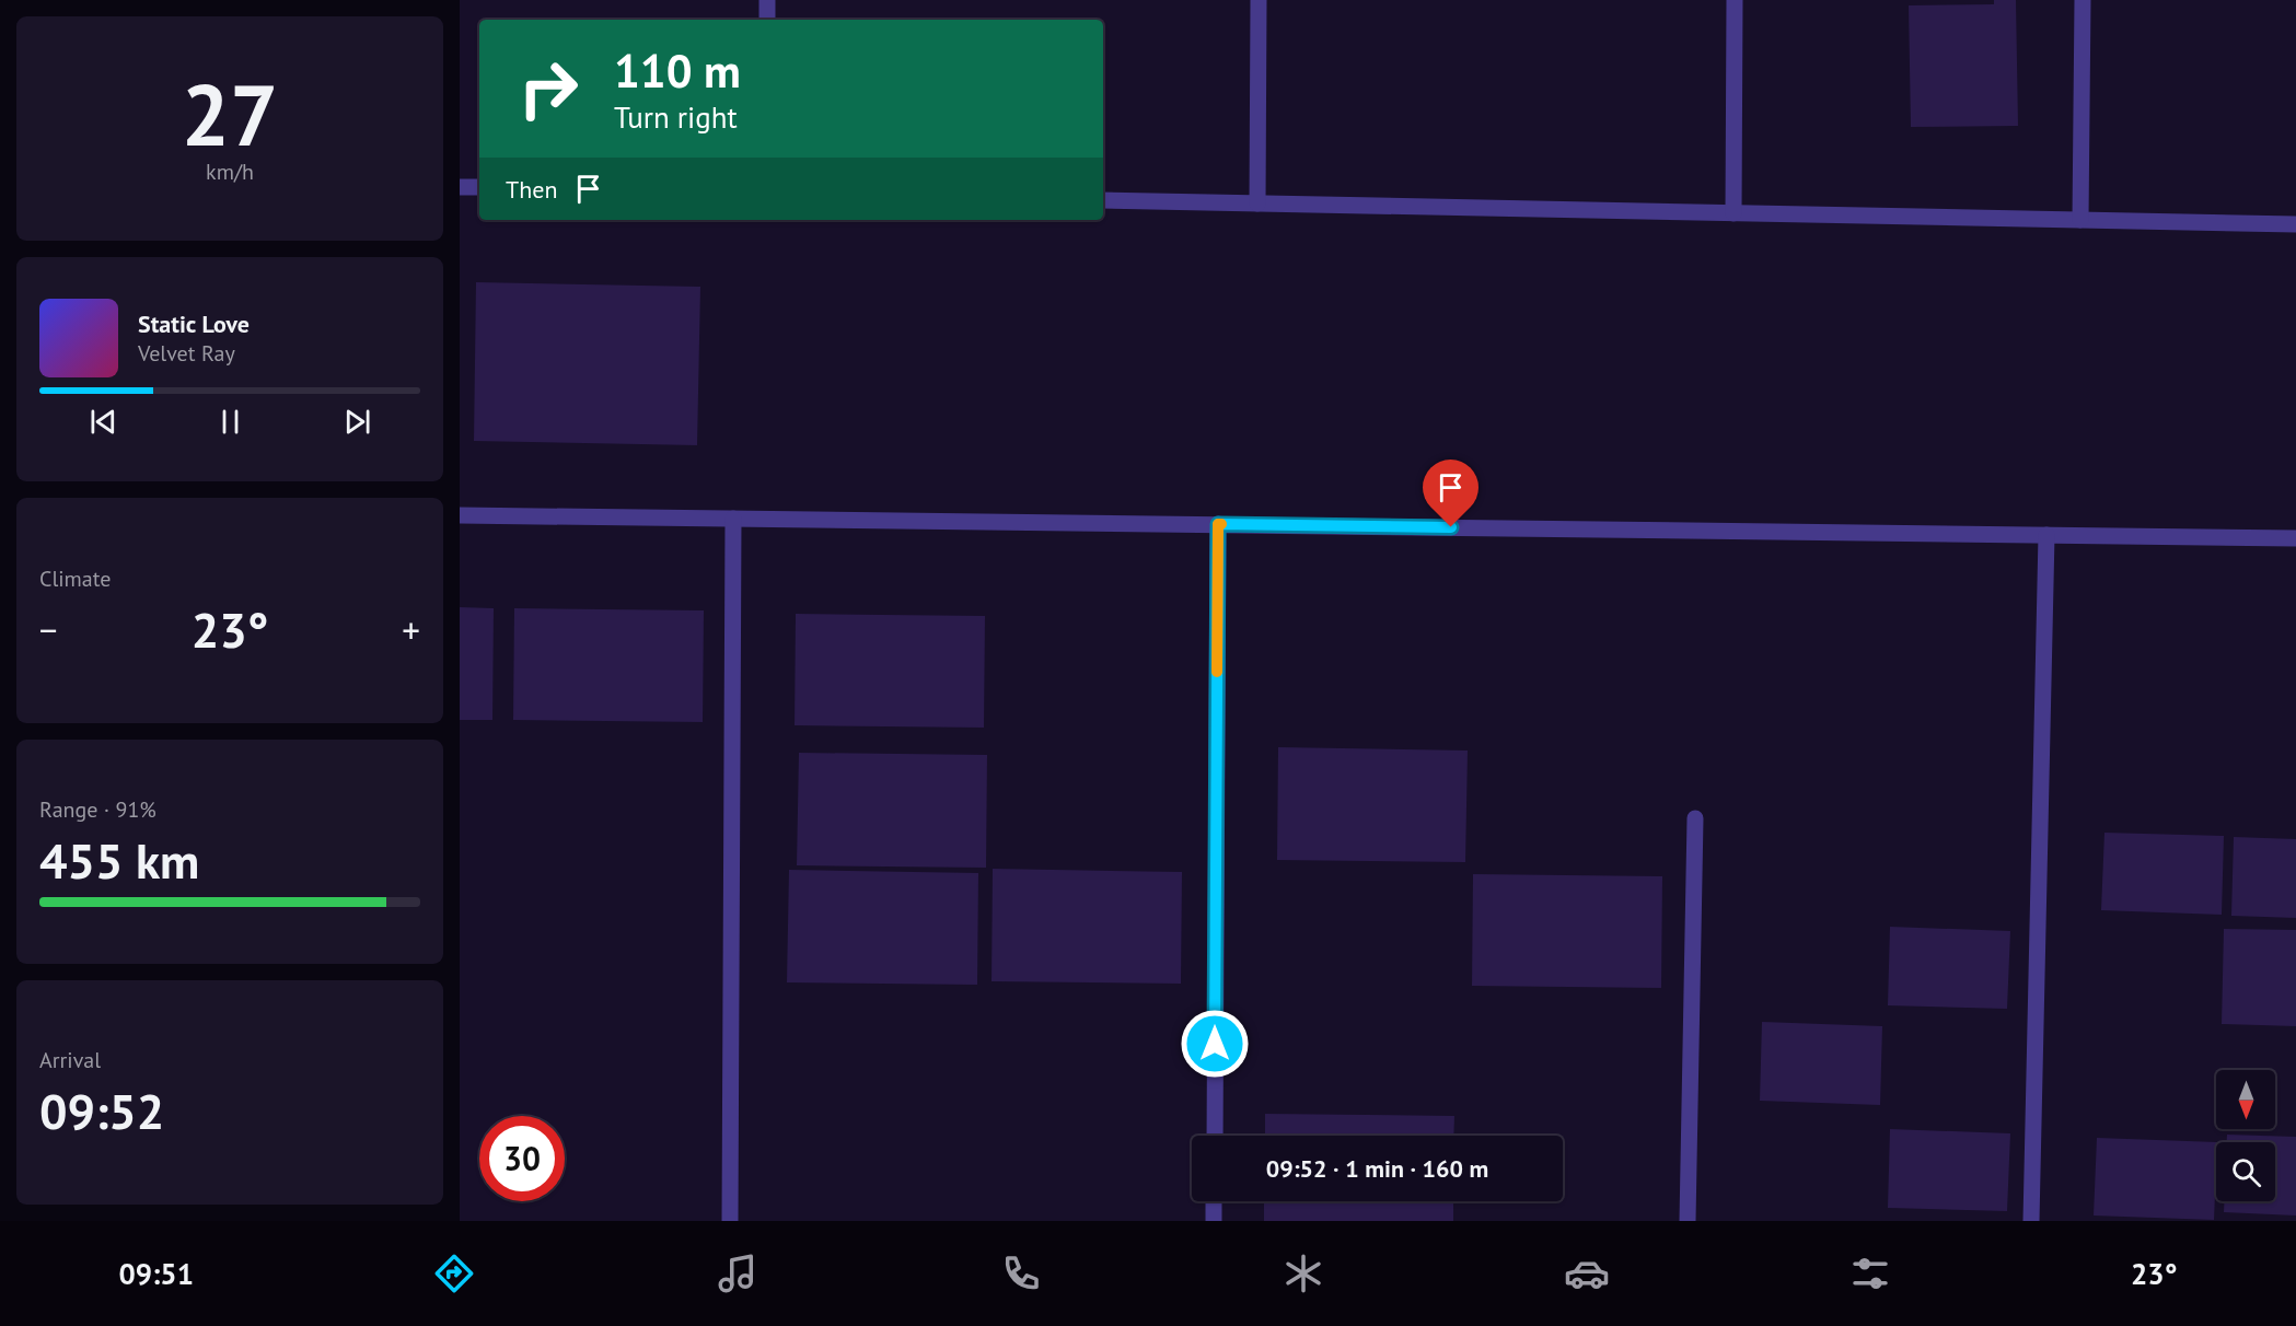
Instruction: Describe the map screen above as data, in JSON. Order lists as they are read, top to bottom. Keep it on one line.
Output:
{"north":"bottom","page":{"tile":[["27","km/h"],"Climate",["Range · 91%","455 km"],["Arrival","09:52"]],"turn":["110 m","Turn right"],"then":"Then","song":["Static Love","Velvet Ray"],"heat":["−","23°","+"],"limit":"30","trip":"09:52 · 1 min · 160 m","tabs":["09:51","23°"]}}
